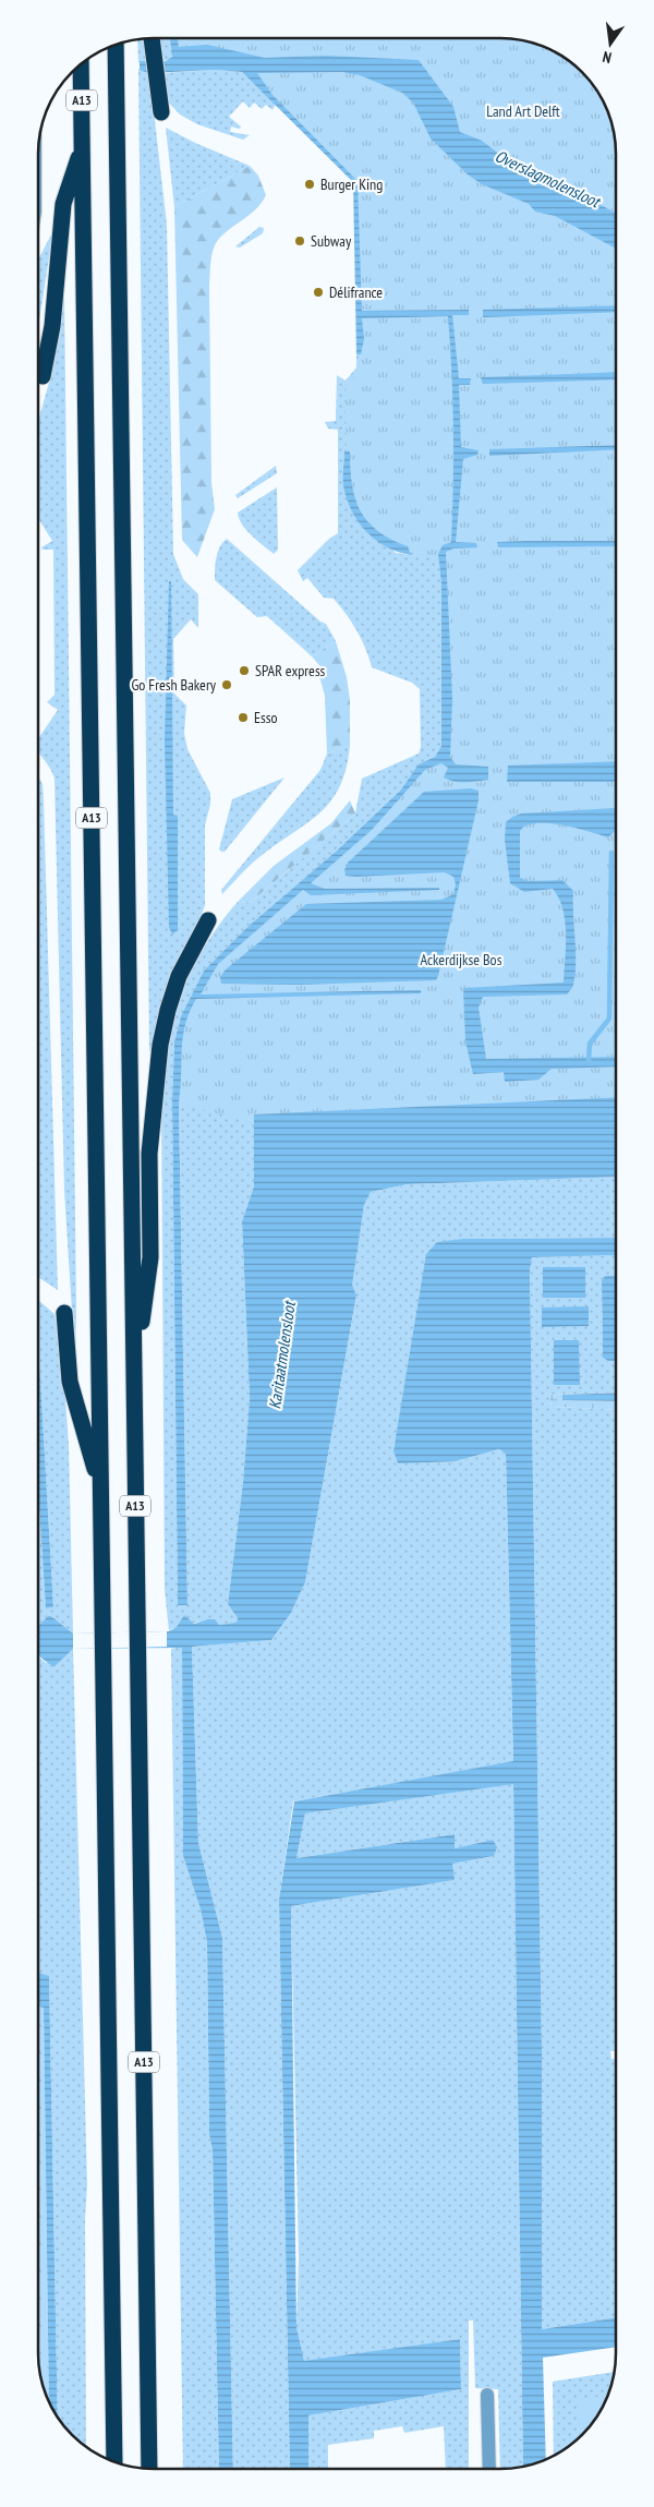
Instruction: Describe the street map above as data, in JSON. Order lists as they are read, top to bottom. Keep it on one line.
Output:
{"streets":{"highway":["A13"]},"water":["Overslagmolensloot","Karitaatmolensloot"],"parks":["Land Art Delft","Ackerdijkse Bos"],"places":["Burger King","Subway","Délifrance","SPAR express","Go Fresh Bakery","Esso"],"north":"bottom"}
